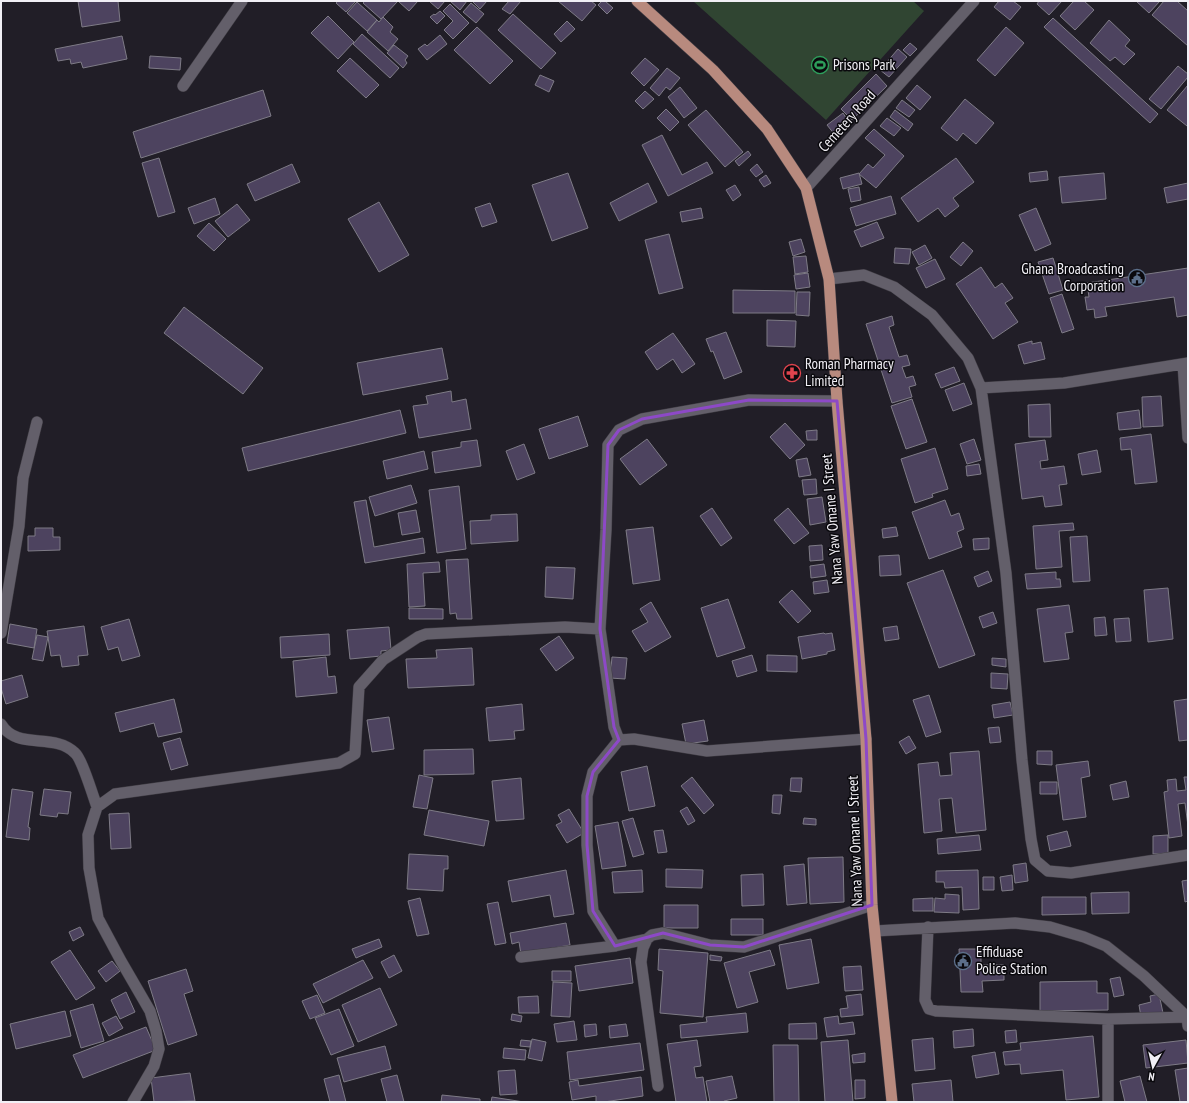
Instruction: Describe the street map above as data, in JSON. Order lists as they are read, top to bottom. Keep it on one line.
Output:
{"streets":{"main road":["Nana Yaw Omane I Street"],"street":["Cemetery Road"]},"crossings":[["Cemetery Road","Nana Yaw Omane I Street"]],"places":{"sports":["Prisons Park"],"public building":["Ghana Broadcasting Corporation","Effiduase Police Station"],"pharmacy":["Roman Pharmacy Limited"]},"north":"bottom"}
